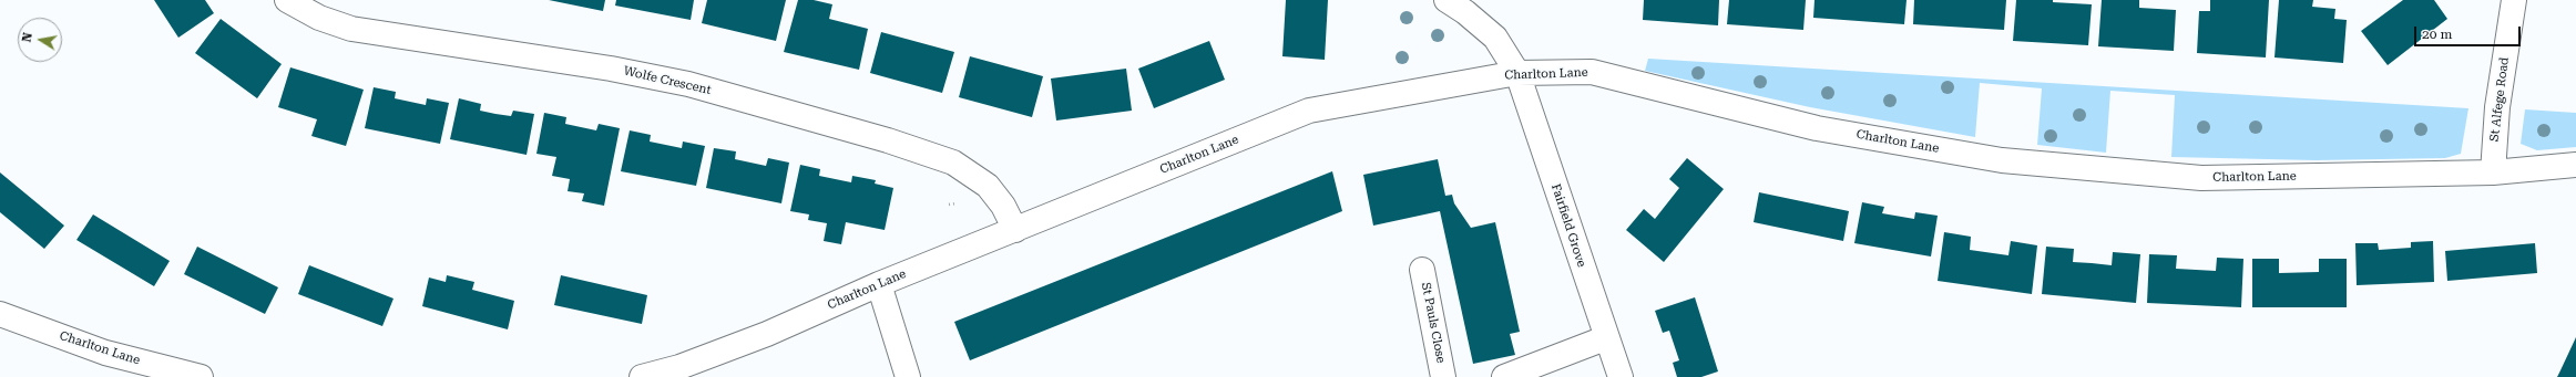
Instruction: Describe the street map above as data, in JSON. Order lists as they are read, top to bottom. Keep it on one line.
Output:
{"streets":{"street":["Charlton Lane","Wolfe Crescent","St Alfege Road","Fairfield Grove","St Pauls Close"]},"crossings":[["Charlton Lane","Wolfe Crescent"],["Charlton Lane","St Alfege Road"],["Charlton Lane","Fairfield Grove"]],"scale_bar":"20 m","north":"left"}
